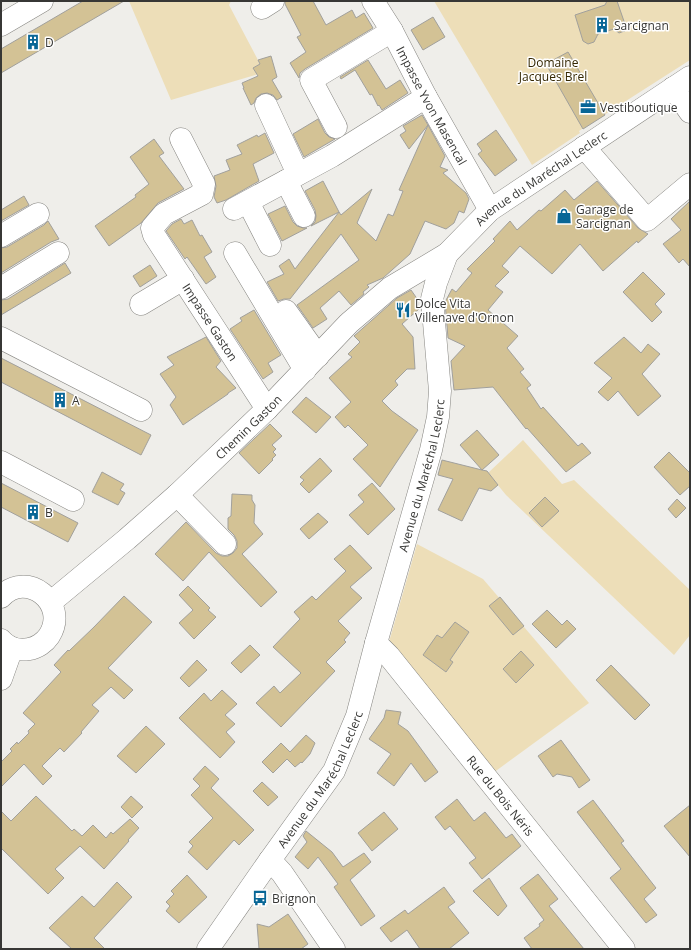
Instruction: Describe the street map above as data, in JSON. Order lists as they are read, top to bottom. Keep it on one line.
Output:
{"streets":{"street":["Impasse Yvon Masencal","Avenue du Maréchal Leclerc","Impasse Gaston","Chemin Gaston","Rue du Bois Néris"]},"crossings":[["Impasse Yvon Masencal","Avenue du Maréchal Leclerc"],["Avenue du Maréchal Leclerc","Chemin Gaston"],["Avenue du Maréchal Leclerc","Rue du Bois Néris"],["Impasse Gaston","Chemin Gaston"]],"parks":["Domaine Jacques Brel"],"places":{"building":["Sarcignan","D","A","B"],"office":["Vestiboutique"],"shop":["Garage de Sarcignan"],"restaurant":["Dolce Vita Villenave d'Ornon"],"bus stop":["Brignon"]}}
